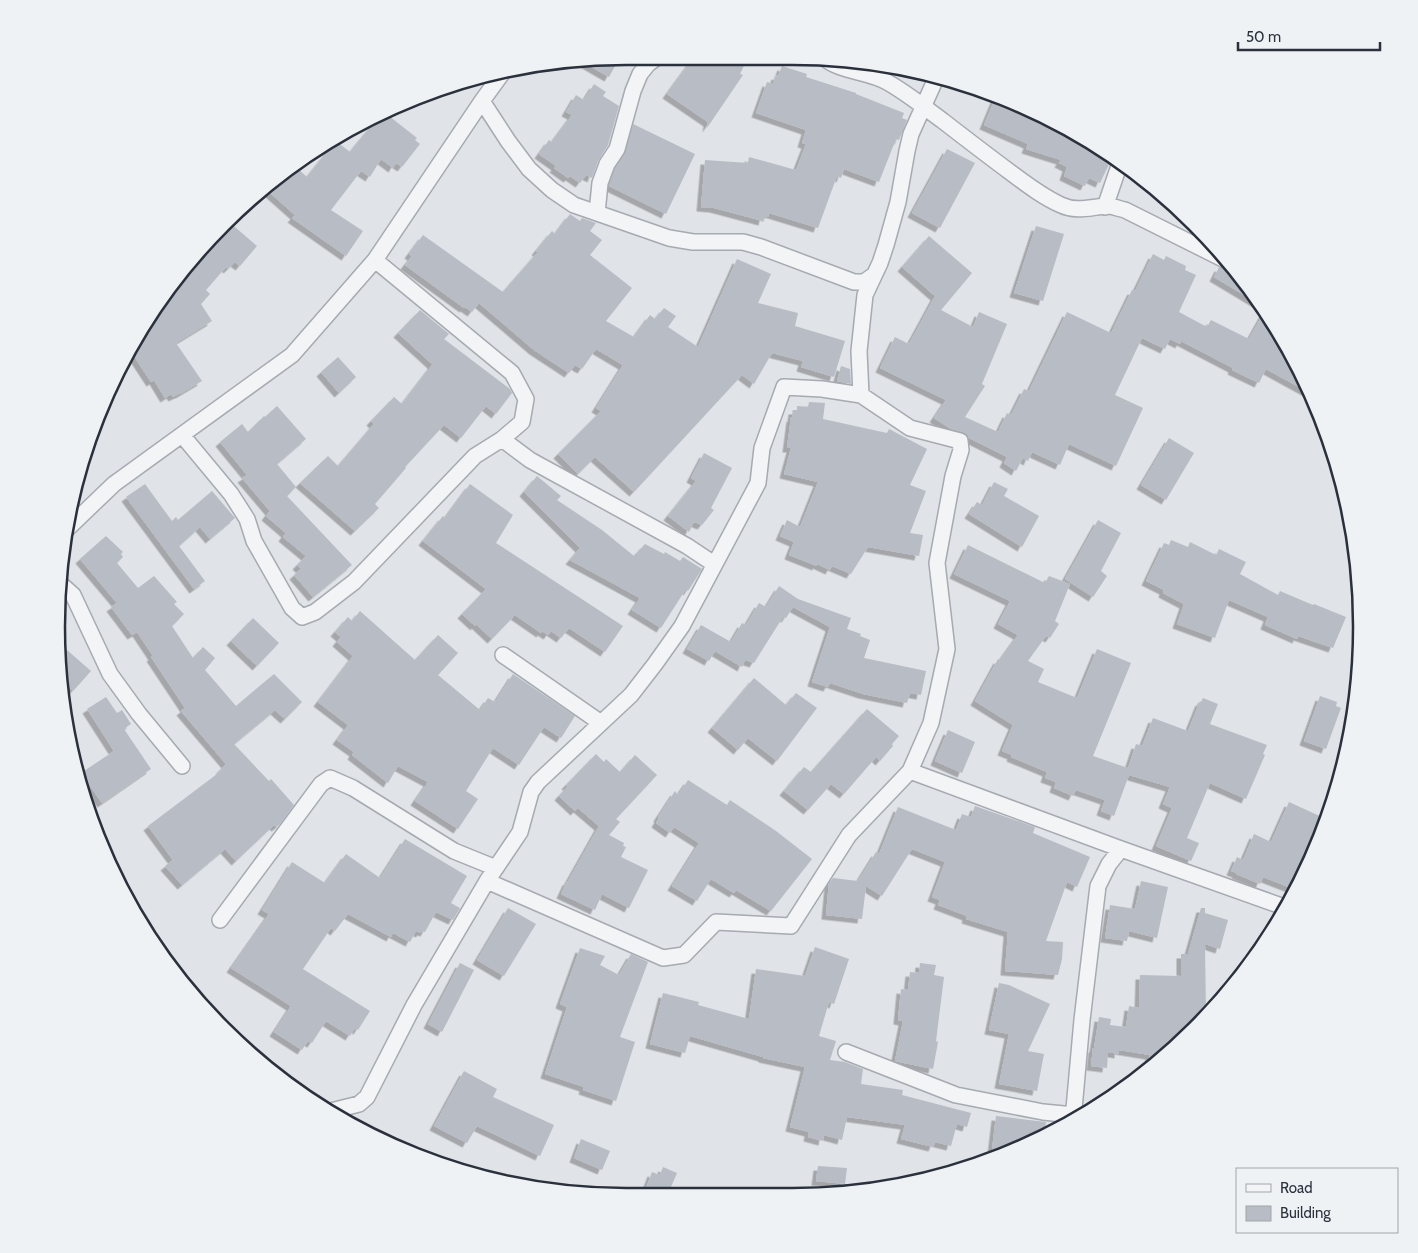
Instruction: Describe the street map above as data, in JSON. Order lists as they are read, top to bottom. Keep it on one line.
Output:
{"legend":["Road","Building"],"scale_bar":"50 m"}
